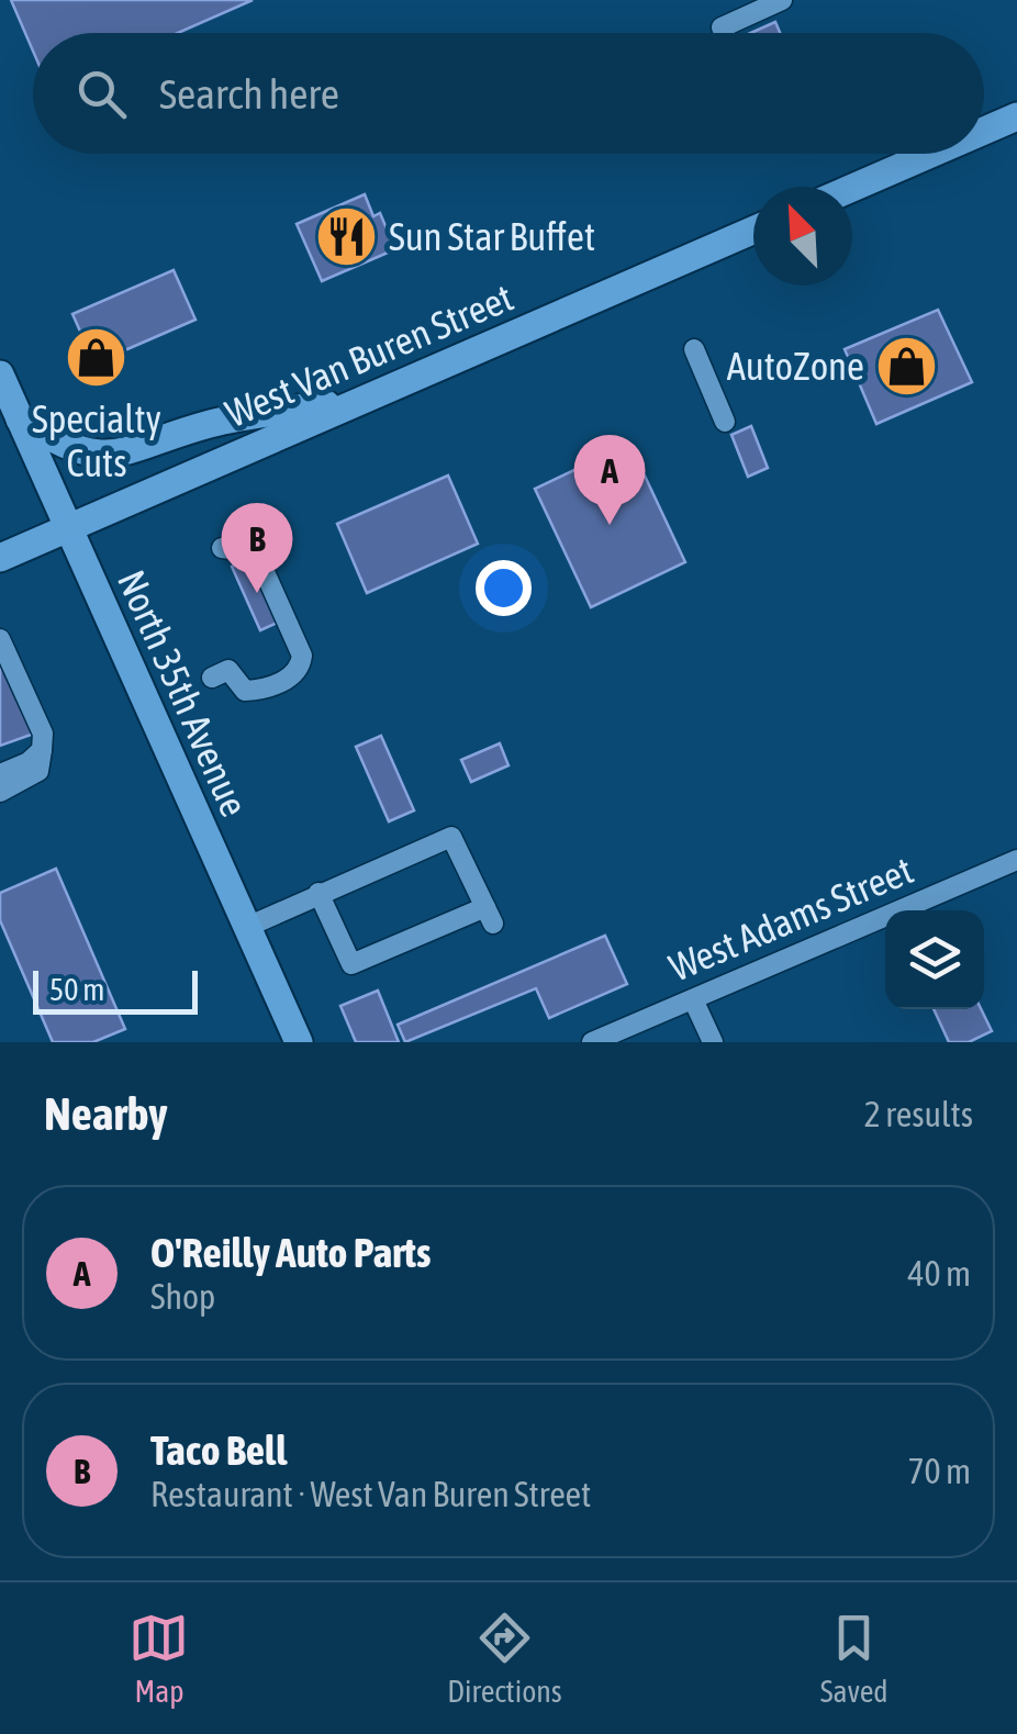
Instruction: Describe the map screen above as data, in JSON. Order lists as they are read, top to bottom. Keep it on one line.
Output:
{"streets":{"main road":["West Van Buren Street","North 35th Avenue"],"street":["West Adams Street"]},"crossings":[["West Van Buren Street","North 35th Avenue"]],"places":{"restaurant":["Sun Star Buffet"],"shop":["Specialty Cuts","AutoZone"]},"scale_bar":"50 m","north":"top left","page":{"search":"Search here","pins":["A","B"],"scale":"50 m","heading":["Nearby","2 results"],"list":[{"mark":"A","name":"O'Reilly Auto Parts","note":"Shop","value":"40 m"},{"mark":"B","name":"Taco Bell","note":"Restaurant · West Van Buren Street","value":"70 m"}],"nav":["Map","Directions","Saved"]}}
